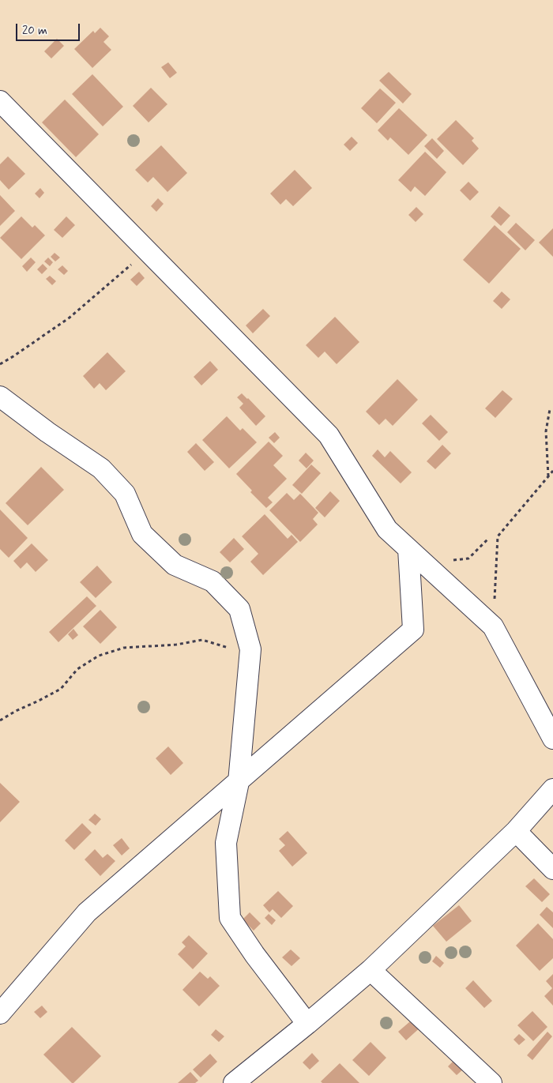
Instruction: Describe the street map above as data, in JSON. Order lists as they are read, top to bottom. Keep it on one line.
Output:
{"scale_bar":"20 m"}
